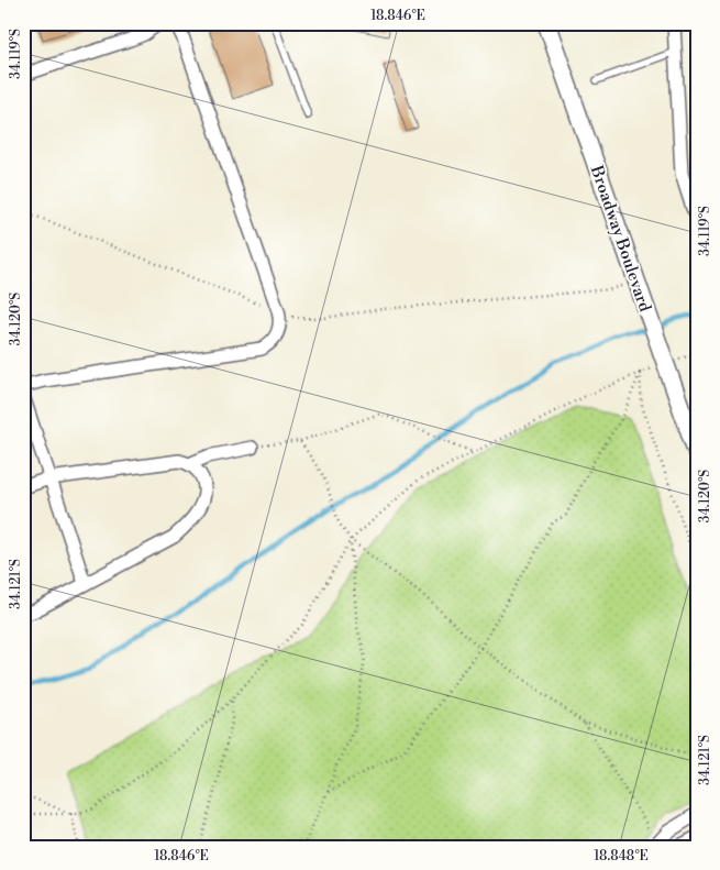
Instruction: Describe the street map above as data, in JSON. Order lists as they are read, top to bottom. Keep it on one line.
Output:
{"streets":{"main road":["Broadway Boulevard"]},"coordinates":["18.846°E","34.119°S","34.120°S","34.121°S","18.848°E"]}
